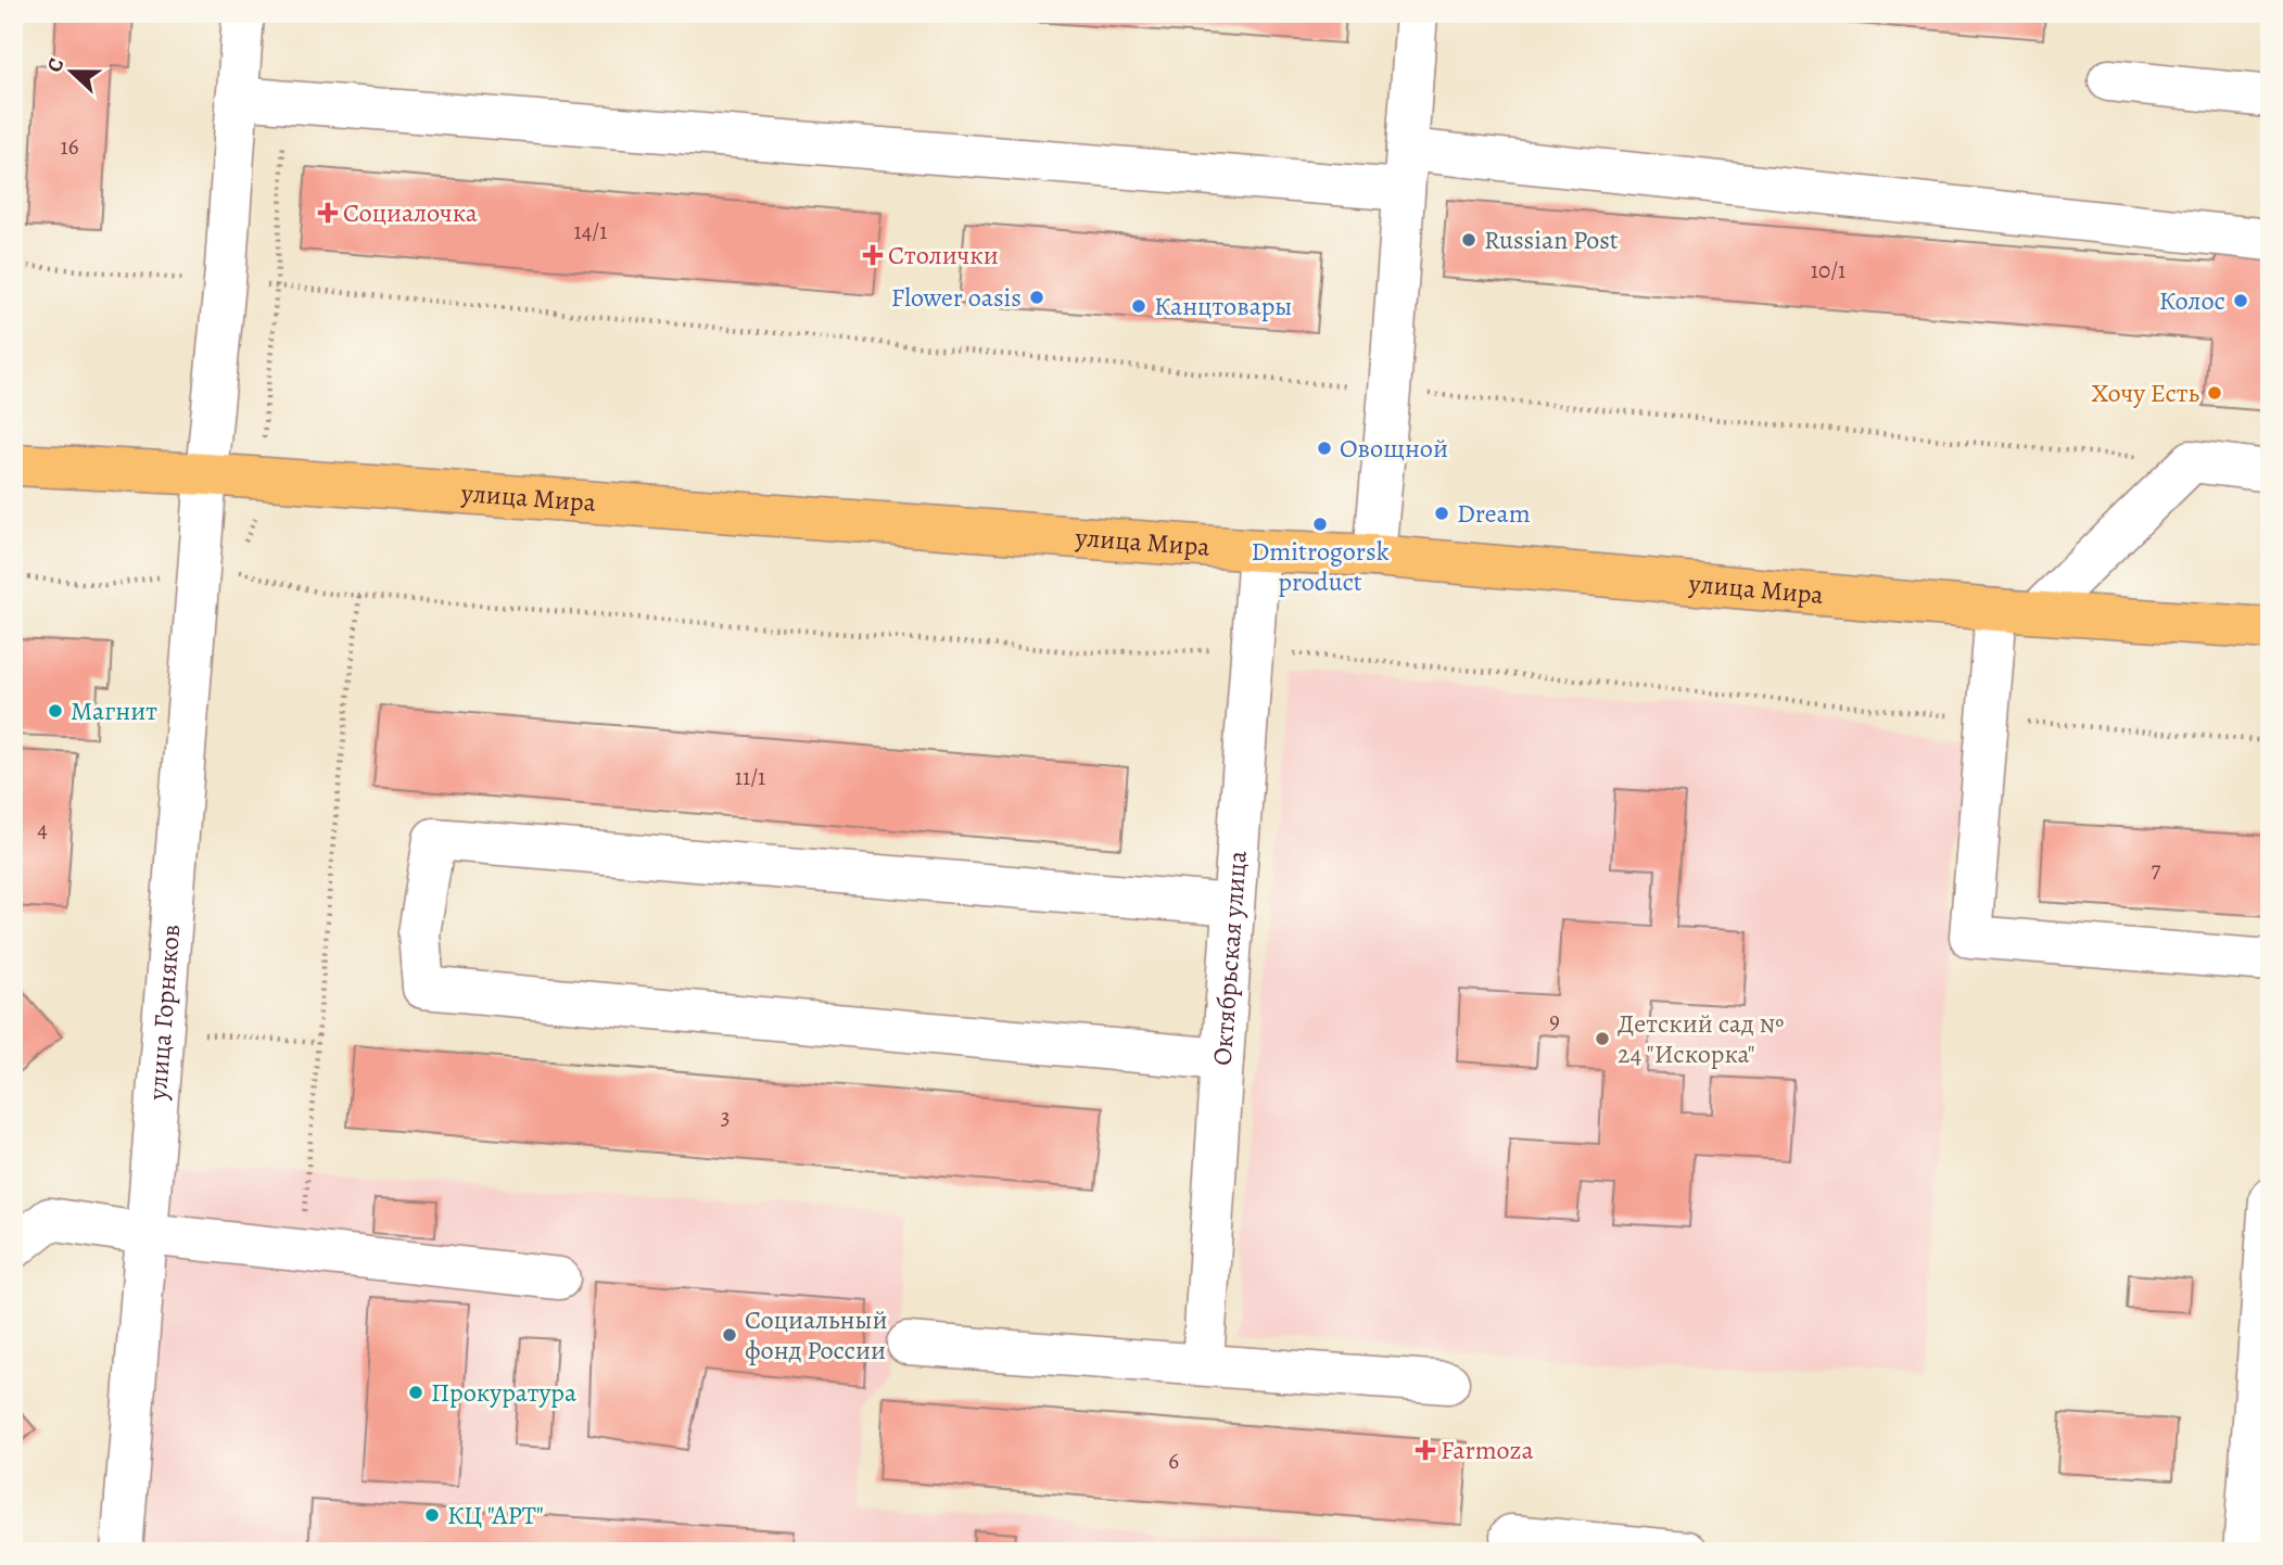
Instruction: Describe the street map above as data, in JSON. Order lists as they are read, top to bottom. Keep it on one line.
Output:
{"streets":{"main road":["улица Мира"],"street":["Октябрьская улица","улица Горняков"]},"crossings":[["улица Мира","Октябрьская улица"],["улица Мира","улица Горняков"]],"places":{"health":["Социалочка","Столички","Farmoza"],"other":["Russian Post","Flower oasis","Колос","Канцтовары","Хочу Есть","Овощной","Dream","Dmitrogorsk product","Магнит","Детский сад № 24 \"Искорка\"","Социальный фонд России","Прокуратура","КЦ \"АРТ\""]},"house_numbers":["16","14/1","10/1","11/1","4","7","9","3","6"],"north":"left"}
